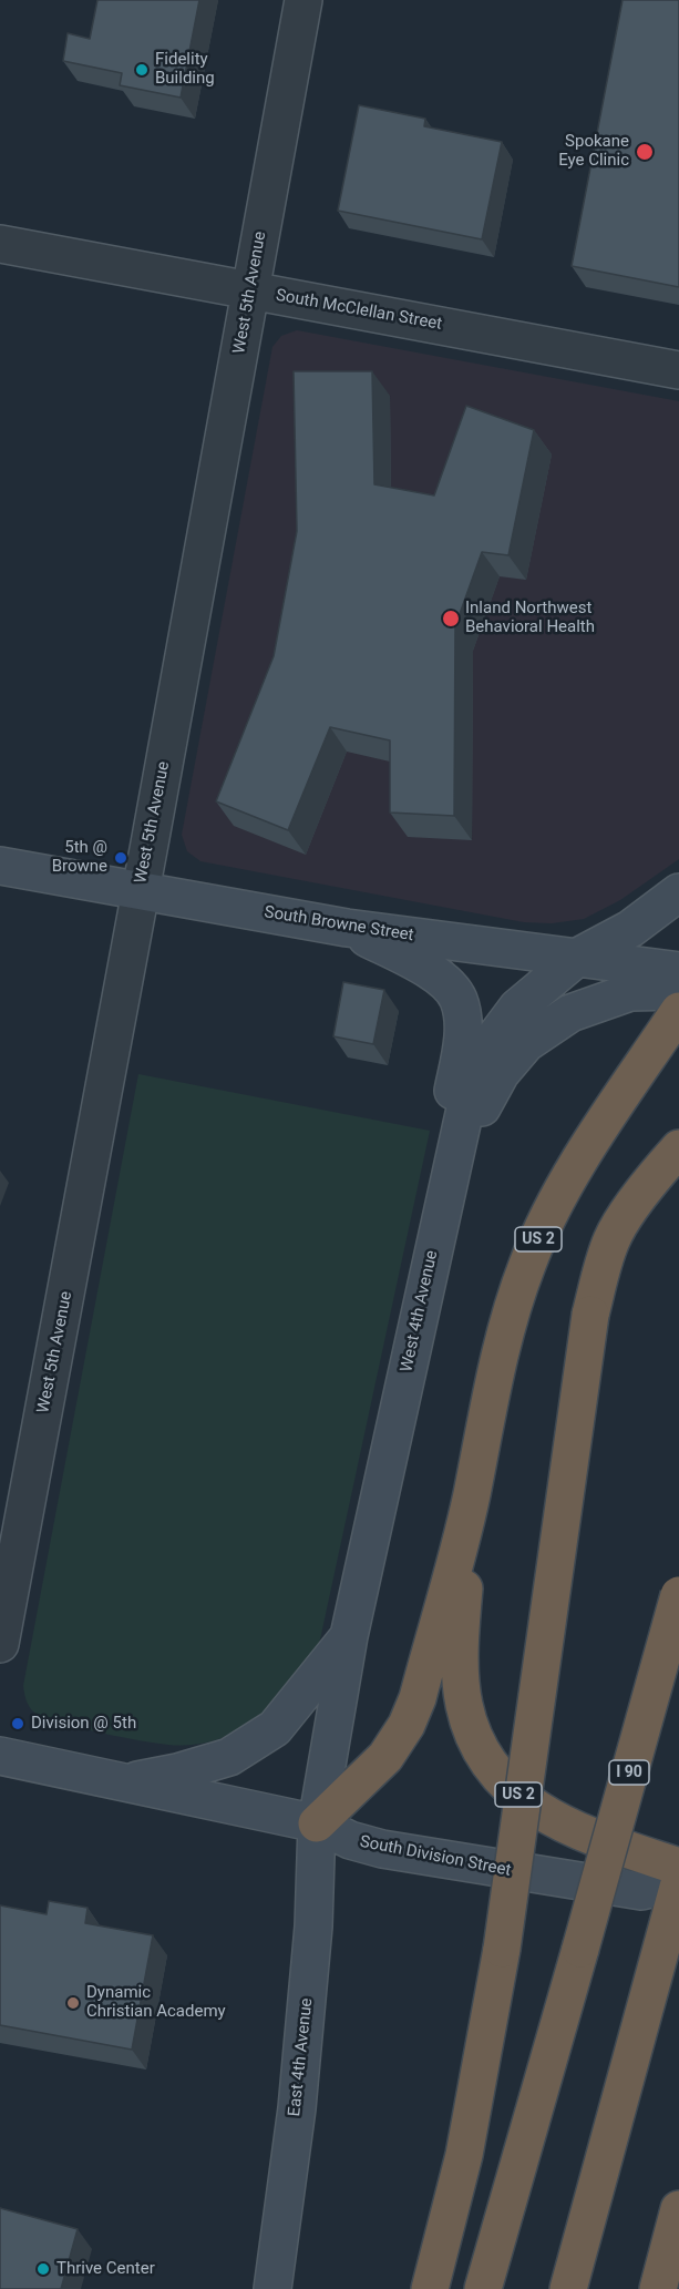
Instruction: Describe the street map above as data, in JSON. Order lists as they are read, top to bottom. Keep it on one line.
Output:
{"streets":{"highway":["US 2","I 90"],"street":["West 5th Avenue","South McClellan Street","South Browne Street","West 4th Avenue","South Division Street","East 4th Avenue"]},"crossings":[["West 5th Avenue","South McClellan Street"],["West 5th Avenue","South Browne Street"],["South Browne Street","West 4th Avenue"],["West 4th Avenue","South Division Street"],["West 4th Avenue","East 4th Avenue"],["South Division Street","East 4th Avenue"]],"places":["Fidelity Building","Spokane Eye Clinic","Inland Northwest Behavioral Health","5th @ Browne","Division @ 5th","Dynamic Christian Academy","Thrive Center"]}
